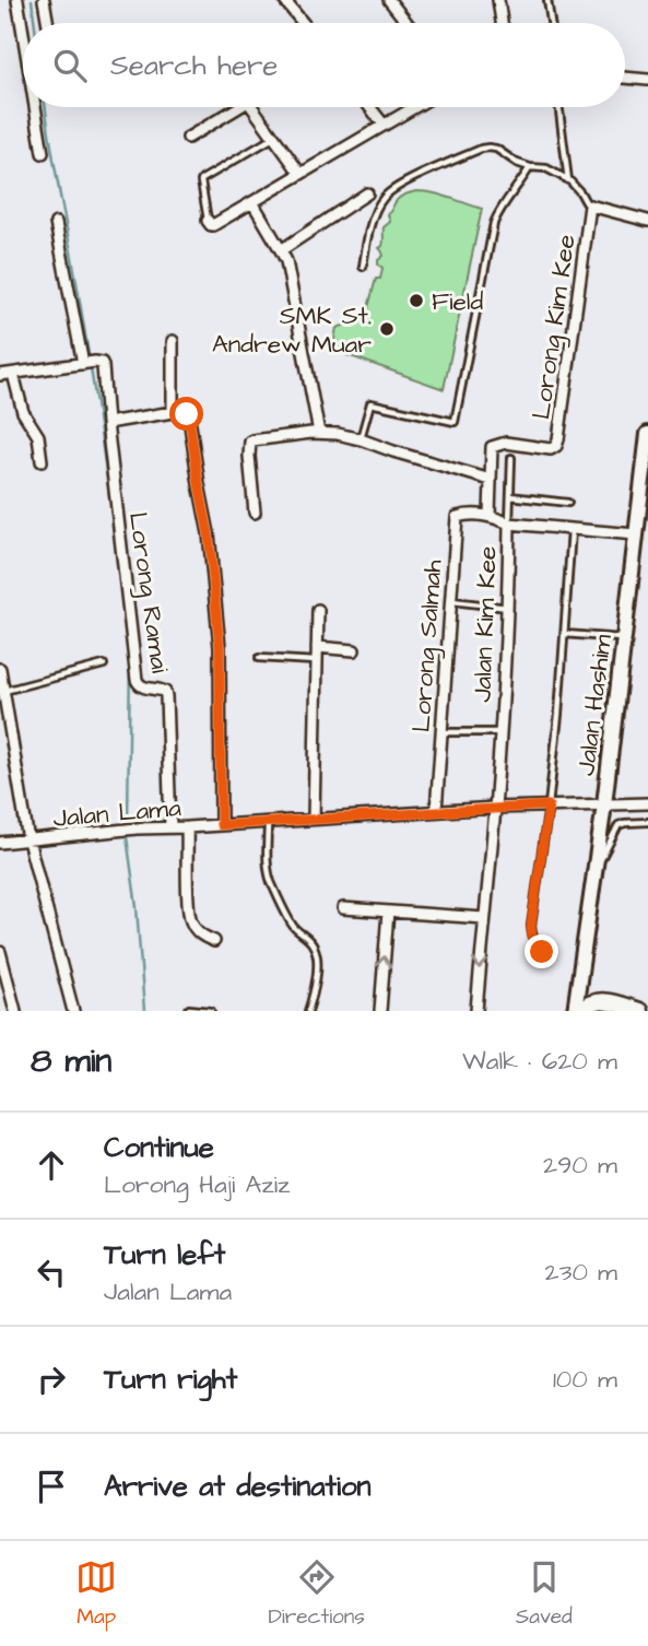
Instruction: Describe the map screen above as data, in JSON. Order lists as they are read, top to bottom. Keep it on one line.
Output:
{"streets":{"street":["Lorong Kim Kee","Lorong Ramai","Jalan Kim Kee","Lorong Salmah","Jalan Hashim","Jalan Lama"]},"crossings":[["Lorong Ramai","Jalan Lama"],["Jalan Kim Kee","Jalan Hashim"],["Jalan Kim Kee","Jalan Lama"],["Lorong Salmah","Jalan Lama"],["Jalan Hashim","Jalan Lama"]],"places":["Field","SMK St. Andrew Muar"],"page":{"search":"Search here","heading":["8 min","Walk · 620 m"],"list":[["Continue","Lorong Haji Aziz","290 m"],["Turn left","Jalan Lama","230 m"],["Turn right","100 m"],"Arrive at destination"],"nav":["Map","Directions","Saved"]}}
